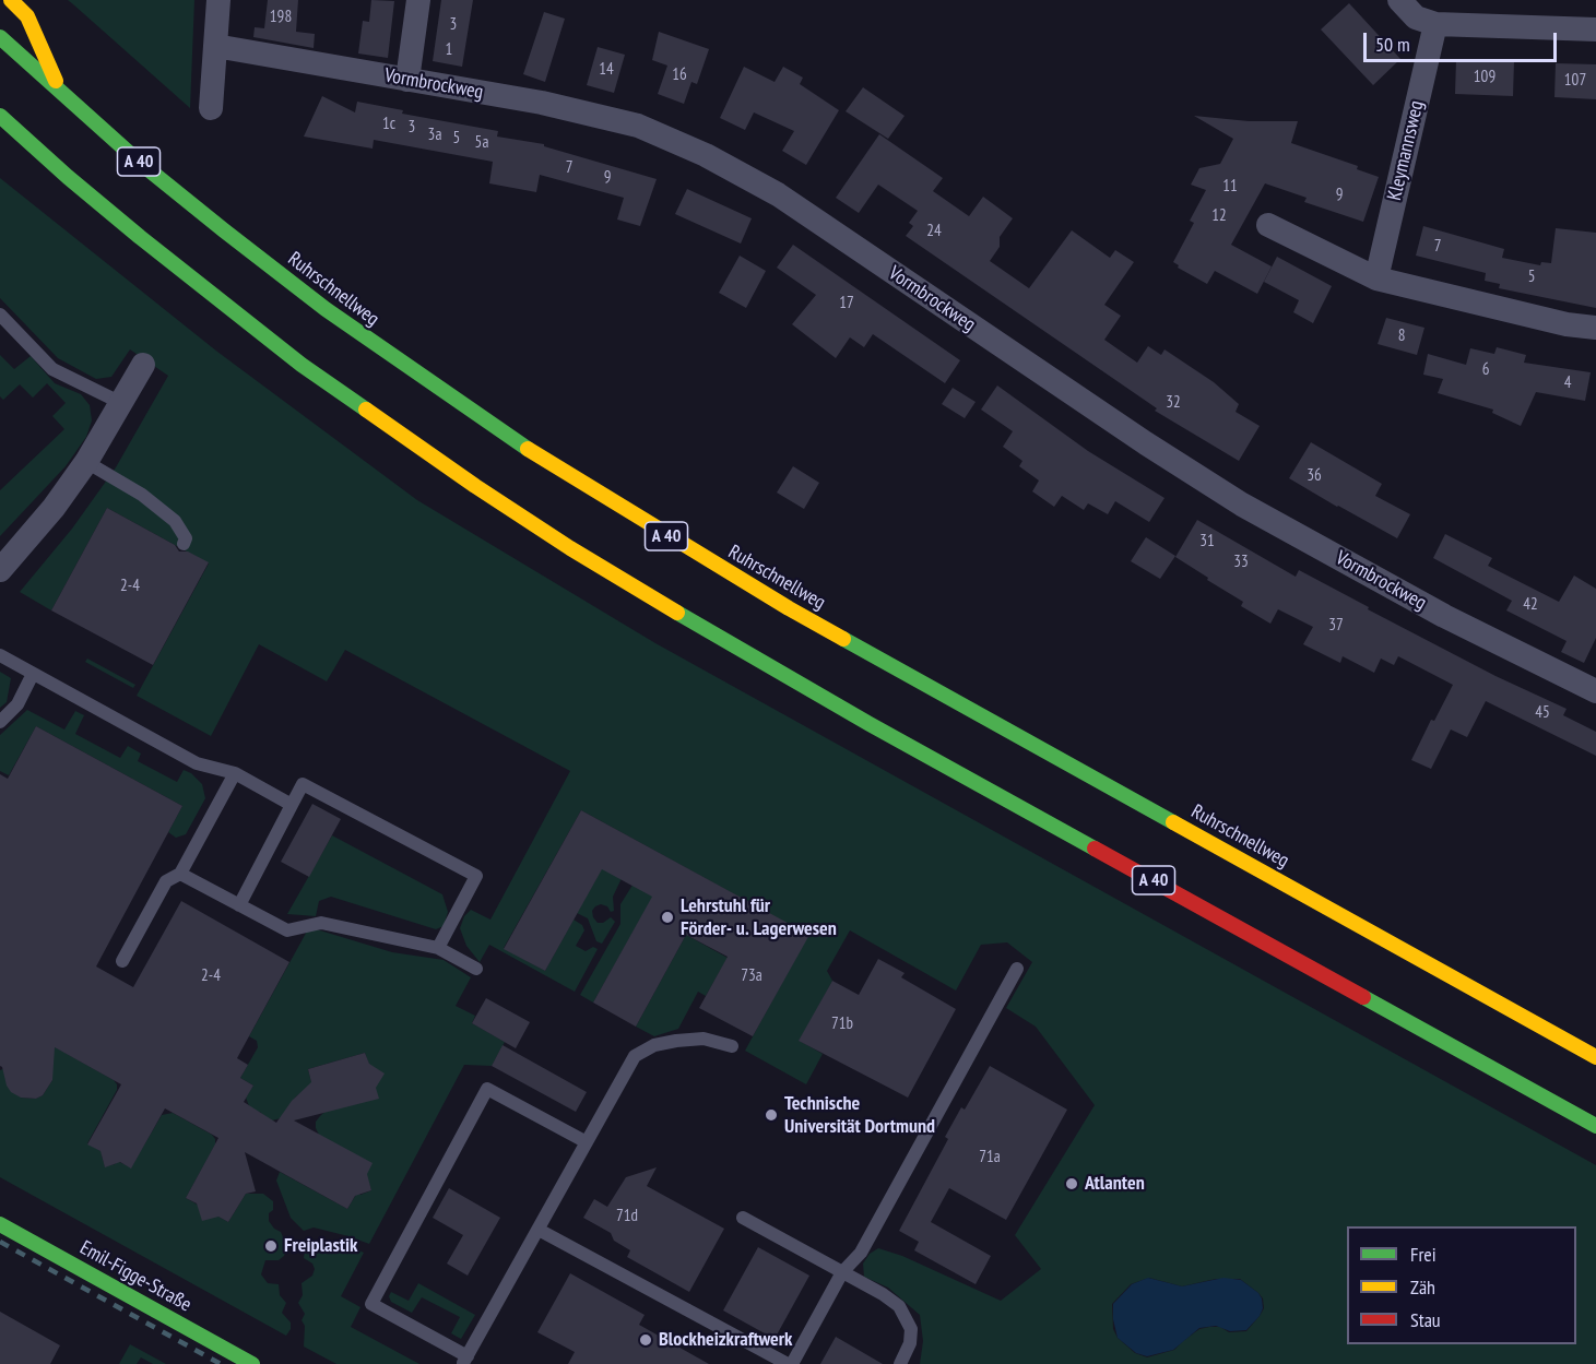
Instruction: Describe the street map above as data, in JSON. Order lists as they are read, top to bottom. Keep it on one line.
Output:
{"streets":{"main road":["A 40","Ruhrschnellweg","Emil-Figge-Straße"],"street":["Vormbrockweg","Kleymannsweg"]},"places":["Lehrstuhl für Förder- u. Lagerwesen","Technische Universität Dortmund","Atlanten","Freiplastik","Blockheizkraftwerk"],"house_numbers":["198","3","1","14","16","109","107","1c","3","3a","5","5a","7","9","11","9","12","24","7","5","17","8","6","4","32","36","31","33","2-4","42","37","45","2-4","73a","71b","71a","71d"],"legend":["Frei","Zäh","Stau"],"scale_bar":"50 m"}
